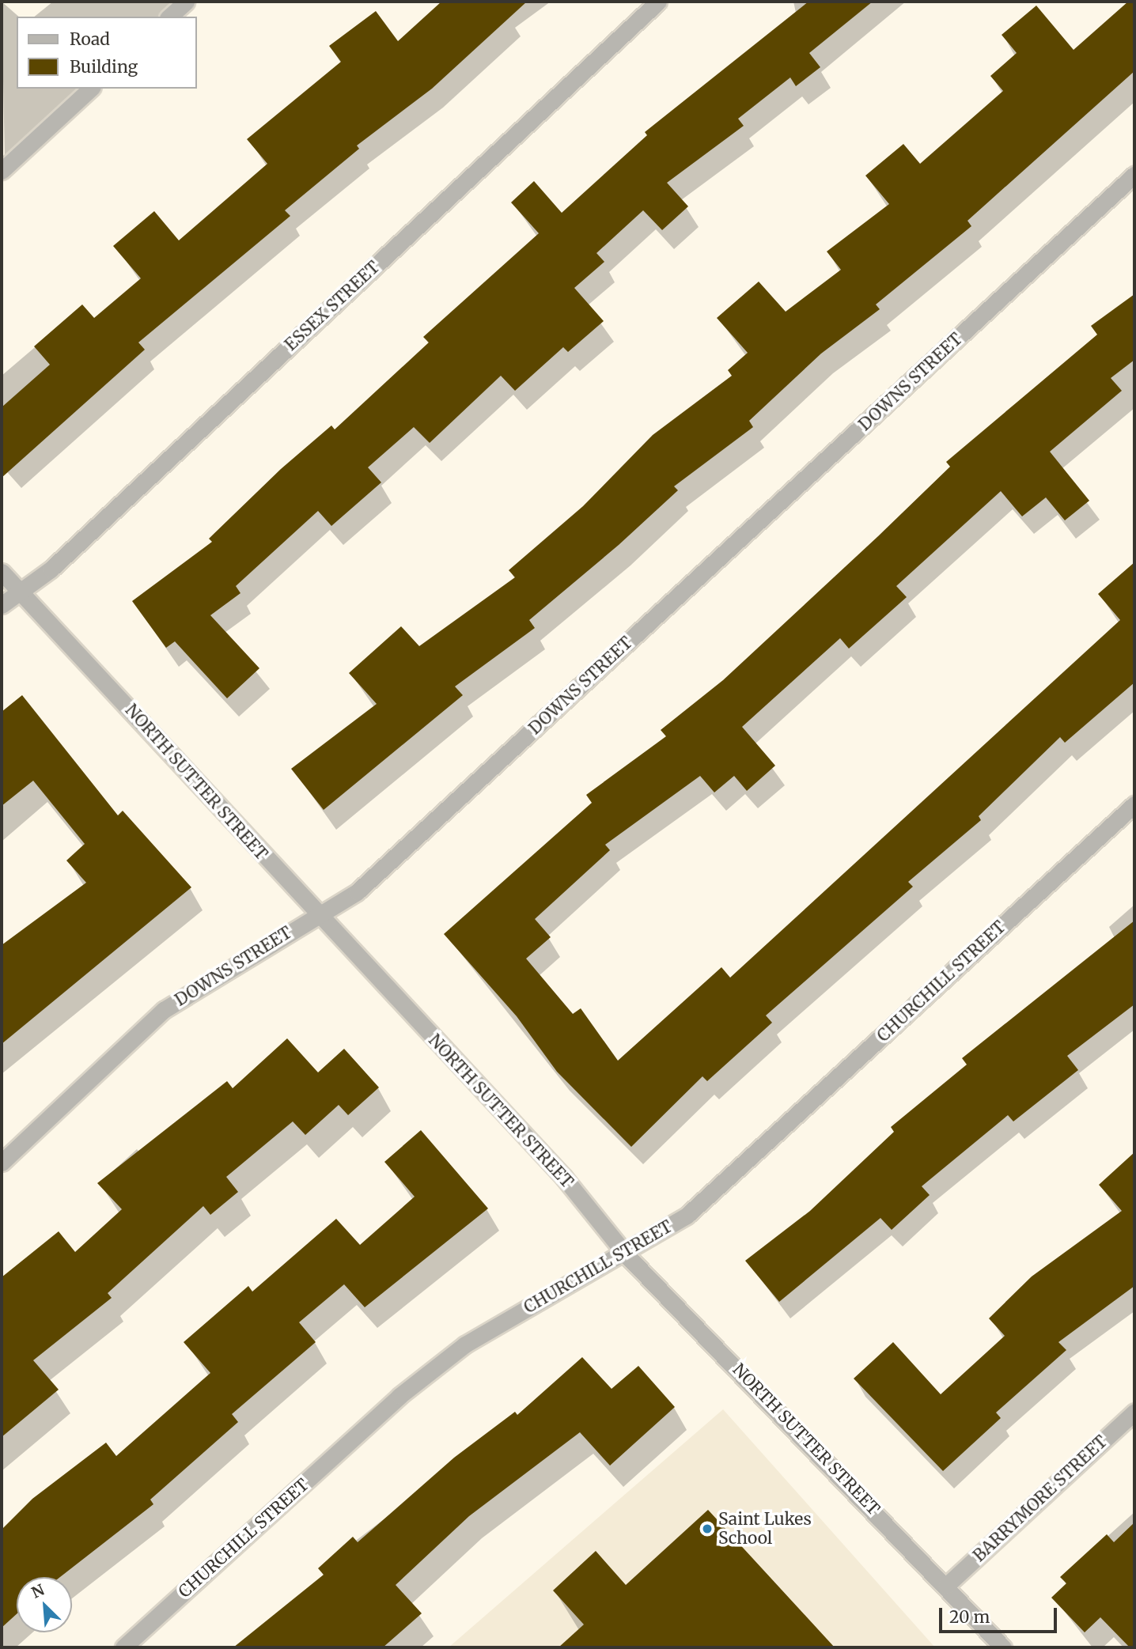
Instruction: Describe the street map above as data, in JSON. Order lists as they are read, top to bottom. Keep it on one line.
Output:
{"streets":{"street":["ESSEX STREET","DOWNS STREET","NORTH SUTTER STREET","CHURCHILL STREET","BARRYMORE STREET"]},"crossings":[["ESSEX STREET","NORTH SUTTER STREET"],["DOWNS STREET","NORTH SUTTER STREET"],["NORTH SUTTER STREET","CHURCHILL STREET"],["NORTH SUTTER STREET","BARRYMORE STREET"]],"places":["Saint Lukes School"],"legend":["Road","Building"],"scale_bar":"20 m","north":"top left"}
